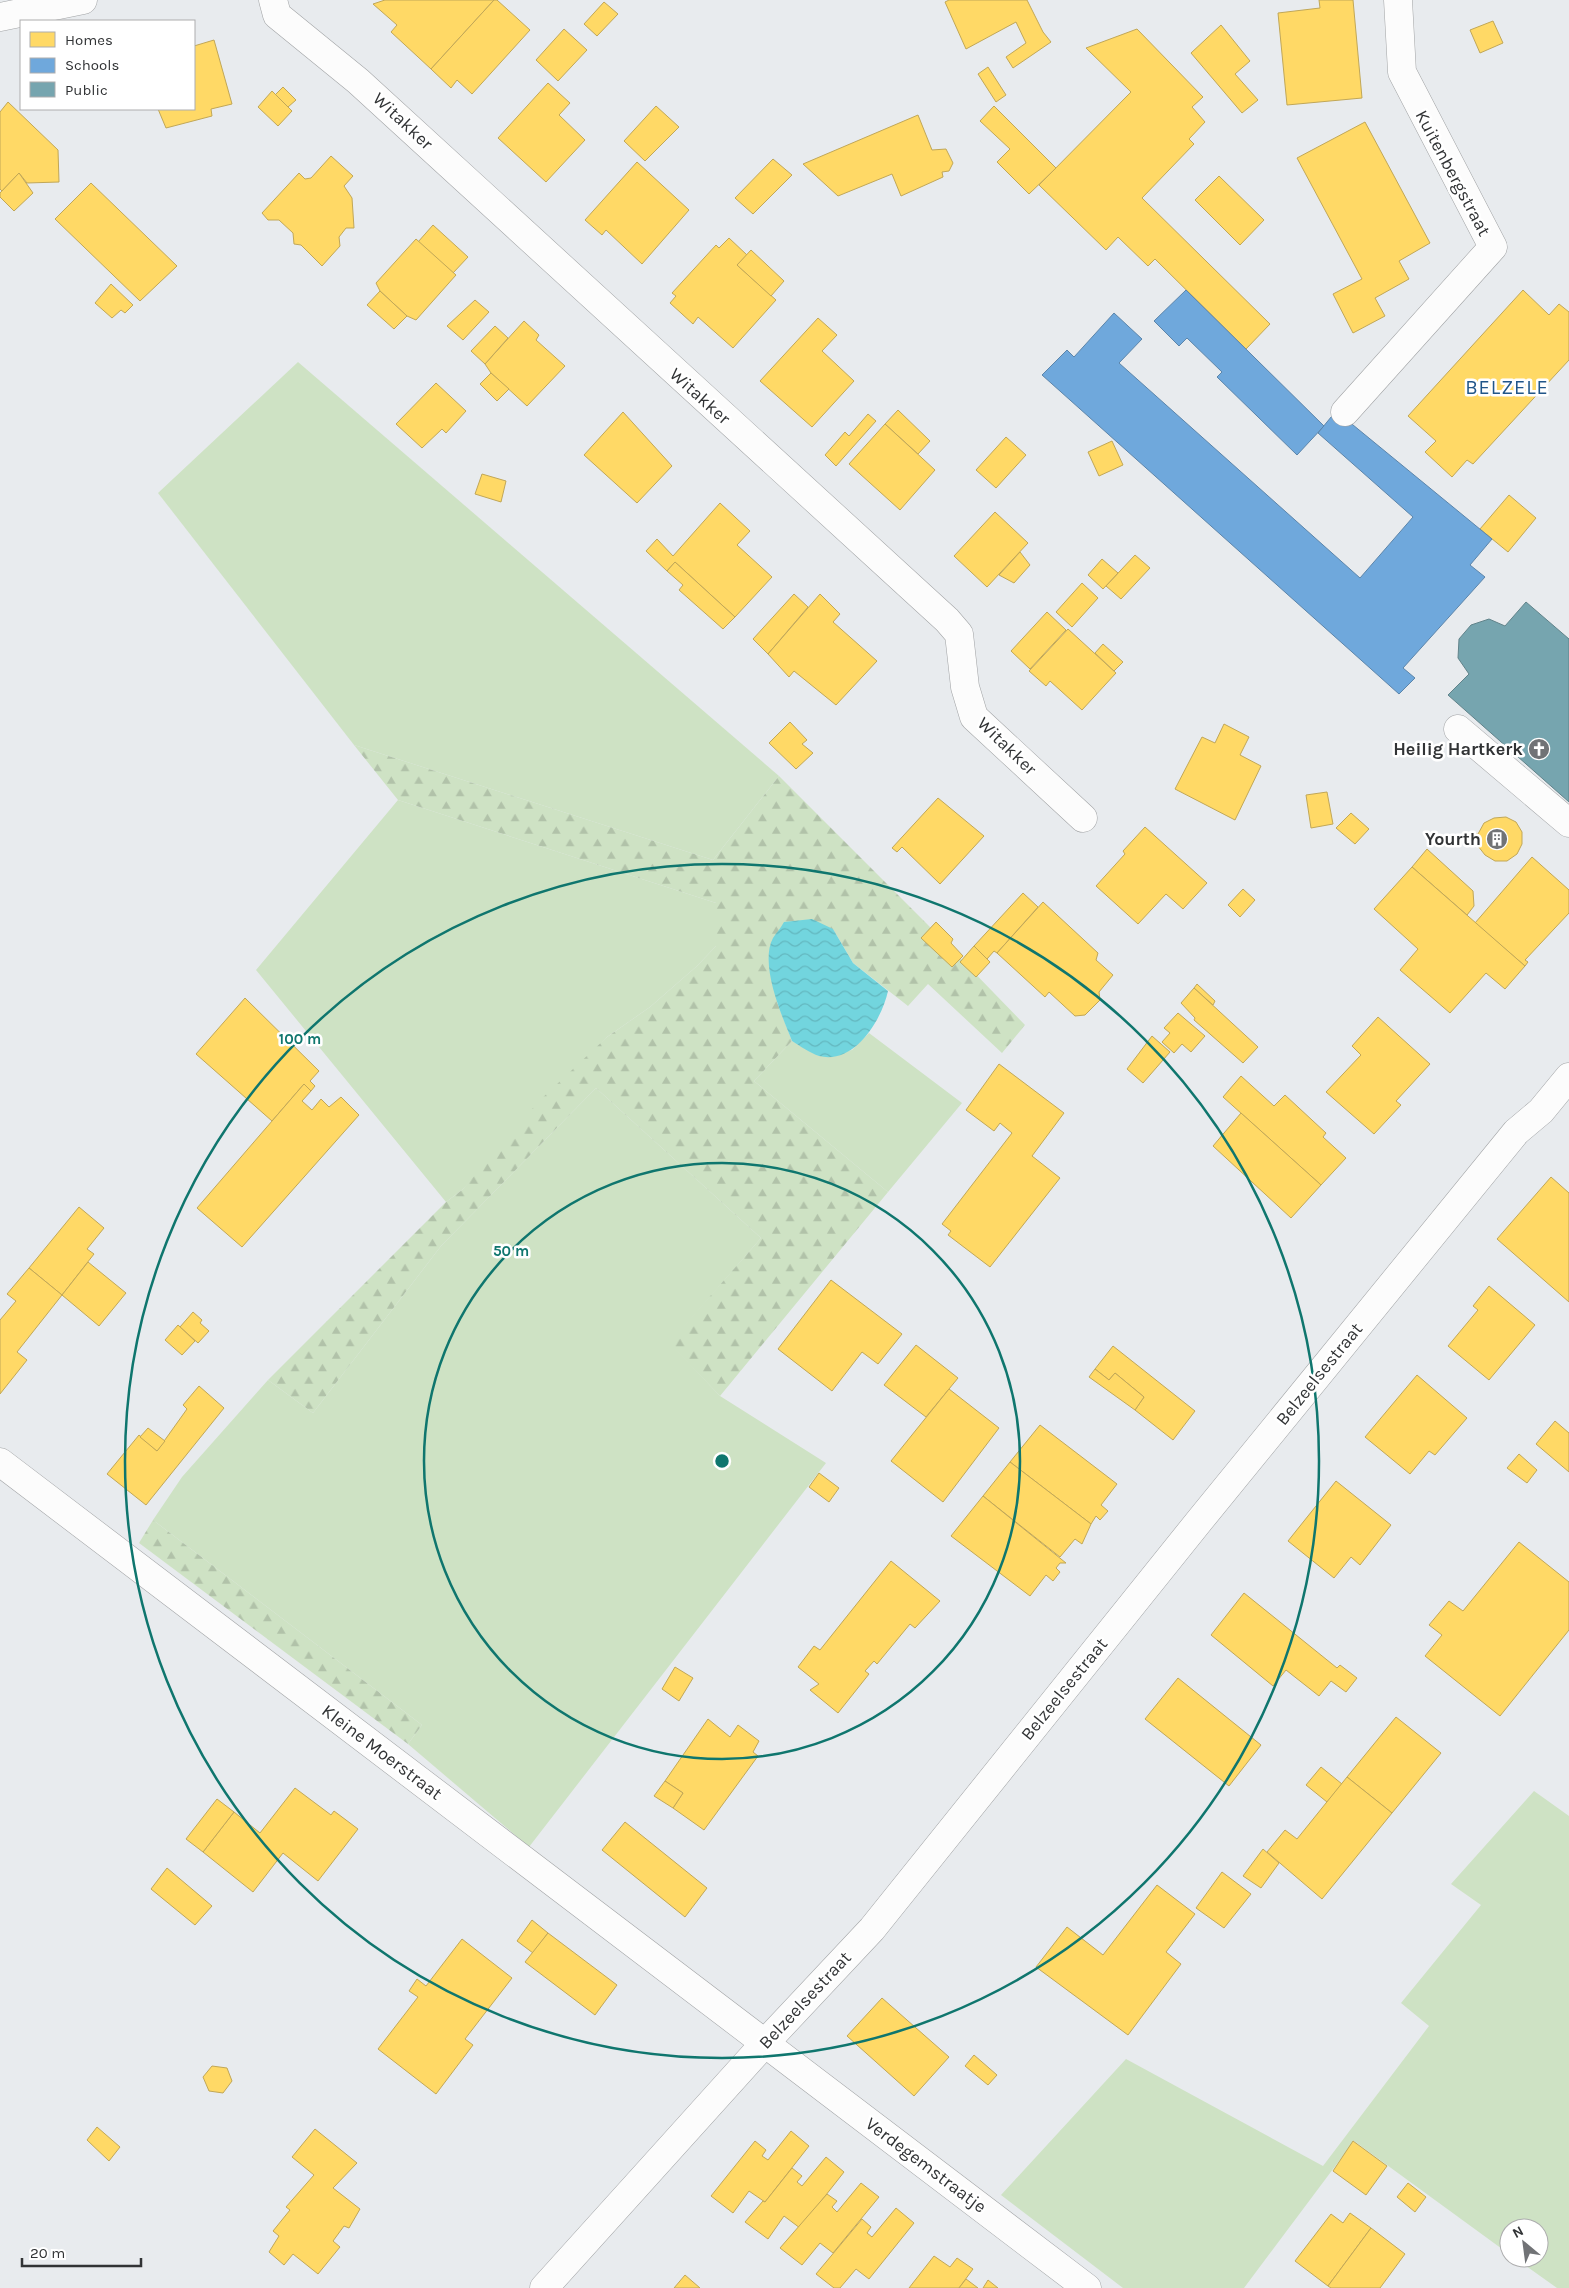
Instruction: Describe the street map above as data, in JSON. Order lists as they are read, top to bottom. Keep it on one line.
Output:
{"streets":{"street":["Witakker","Kuitenbergstraat","Belzeelsestraat","Kleine Moerstraat","Verdegemstraatje"]},"crossings":[["Belzeelsestraat","Kleine Moerstraat"],["Belzeelsestraat","Verdegemstraatje"],["Kleine Moerstraat","Verdegemstraatje"]],"districts":["BELZELE"],"places":{"church":["Heilig Hartkerk"],"building":["Yourth"]},"legend":["Homes","Schools","Public"],"scale_bar":"20 m","north":"top left","rings":["100 m","50 m"]}
